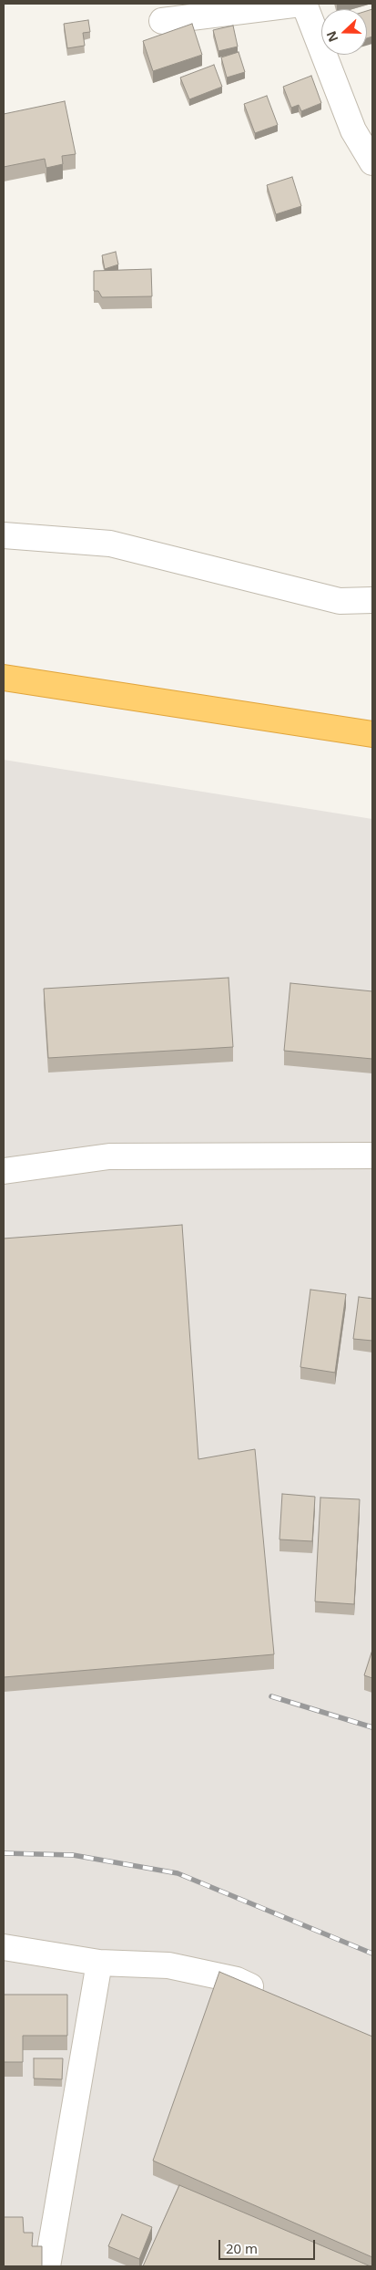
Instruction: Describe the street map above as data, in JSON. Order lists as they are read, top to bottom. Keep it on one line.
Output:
{"scale_bar":"20 m","north":"left"}
